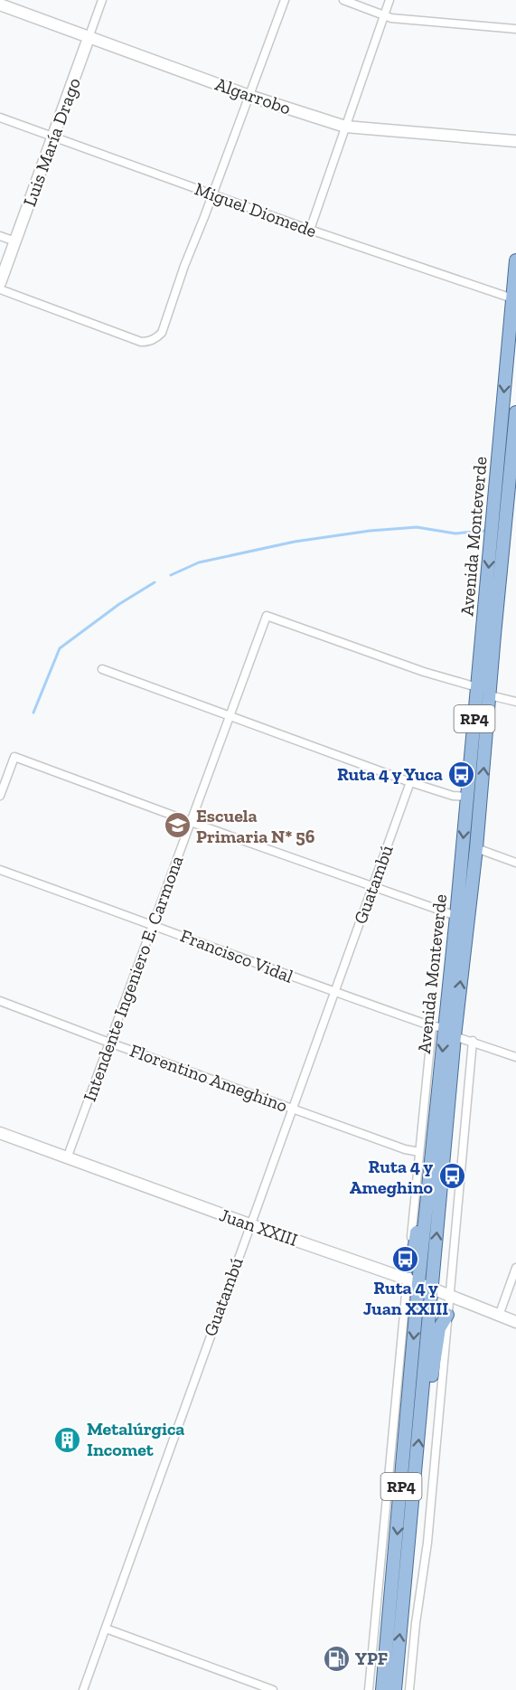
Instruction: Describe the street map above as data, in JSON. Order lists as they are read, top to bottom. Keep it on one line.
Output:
{"streets":{"main road":["Avenida Monteverde","RP4"],"street":["Algarrobo","Luis María Drago","Miguel Diomede","Guatambú","Francisco Vidal","Intendente Ingeniero E. Carmona","Florentino Ameghino","Juan XXIII"]},"crossings":[["Algarrobo","Luis María Drago"],["Luis María Drago","Miguel Diomede"],["Miguel Diomede","Avenida Monteverde"],["Avenida Monteverde","Francisco Vidal"],["Avenida Monteverde","Intendente Ingeniero E. Carmona"],["Avenida Monteverde","Juan XXIII"],["Guatambú","Francisco Vidal"],["Guatambú","Florentino Ameghino"],["Guatambú","Juan XXIII"],["Francisco Vidal","Intendente Ingeniero E. Carmona"],["Intendente Ingeniero E. Carmona","Florentino Ameghino"],["Intendente Ingeniero E. Carmona","Juan XXIII"]],"places":{"bus stop":["Ruta 4 y Yuca","Ruta 4 y Ameghino","Ruta 4 y Juan XXIII"],"school or university":["Escuela Primaria N* 56"],"building":["Metalúrgica Incomet"],"fuel station":["YPF"]}}
